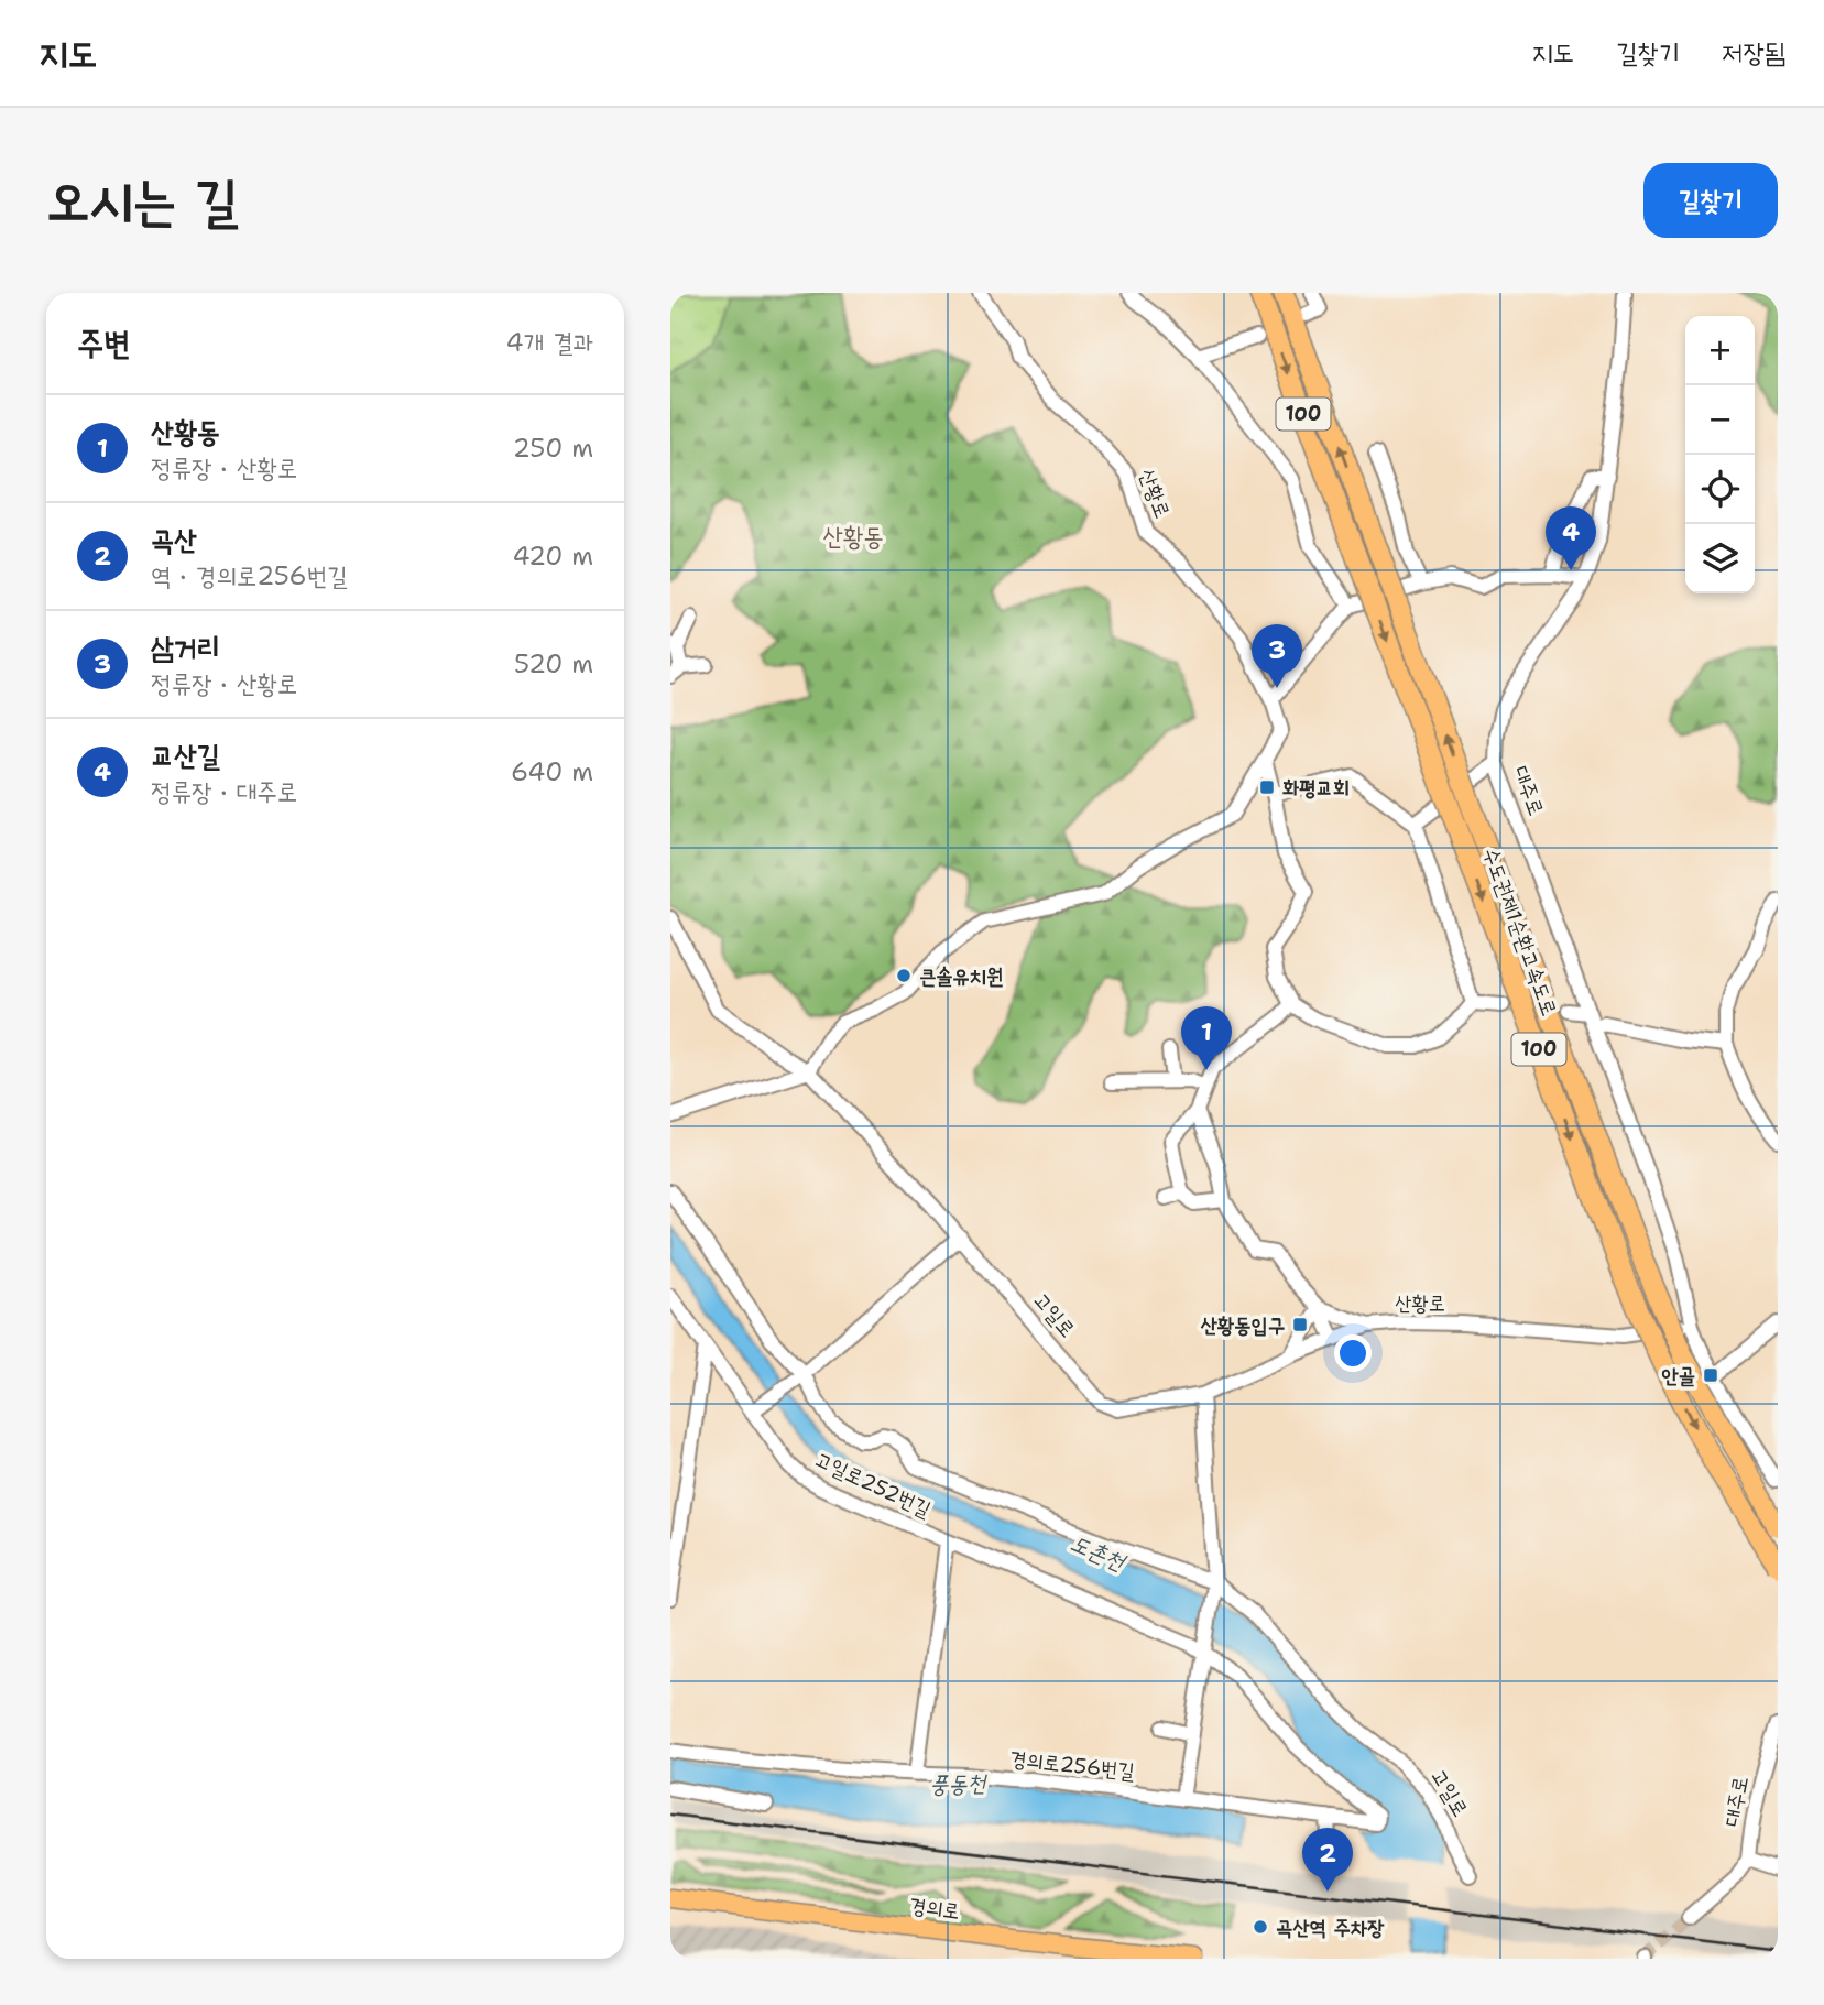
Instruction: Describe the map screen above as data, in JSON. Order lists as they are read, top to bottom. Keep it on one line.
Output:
{"streets":{"highway":["100","수도권제1순환고속도로"],"main road":["경의로"],"street":["산황로","대주로","고일로","고일로252번길","경의로256번길"]},"crossings":[["산황로","대주로"],["산황로","고일로"],["고일로252번길","경의로256번길"]],"districts":["산황동"],"water":["도촌천","풍동천"],"places":{"transit":["화평교회","산황동입구","안골"],"other":["큰솔유치원","곡산역 주차장"]},"page":{"header":"지도","nav":["지도","길찾기","저장됨"],"buttons":"길찾기","title":"오시는 길","heading":["주변","4개 결과"],"map_buttons":["+","−"],"list":[{"mark":"1","name":"산황동","note":"정류장 · 산황로","value":"250 m"},{"mark":"2","name":"곡산","note":"역 · 경의로256번길","value":"420 m"},{"mark":"3","name":"삼거리","note":"정류장 · 산황로","value":"520 m"},{"mark":"4","name":"교산길","note":"정류장 · 대주로","value":"640 m"}],"pins":["4","3","1","2"]}}
